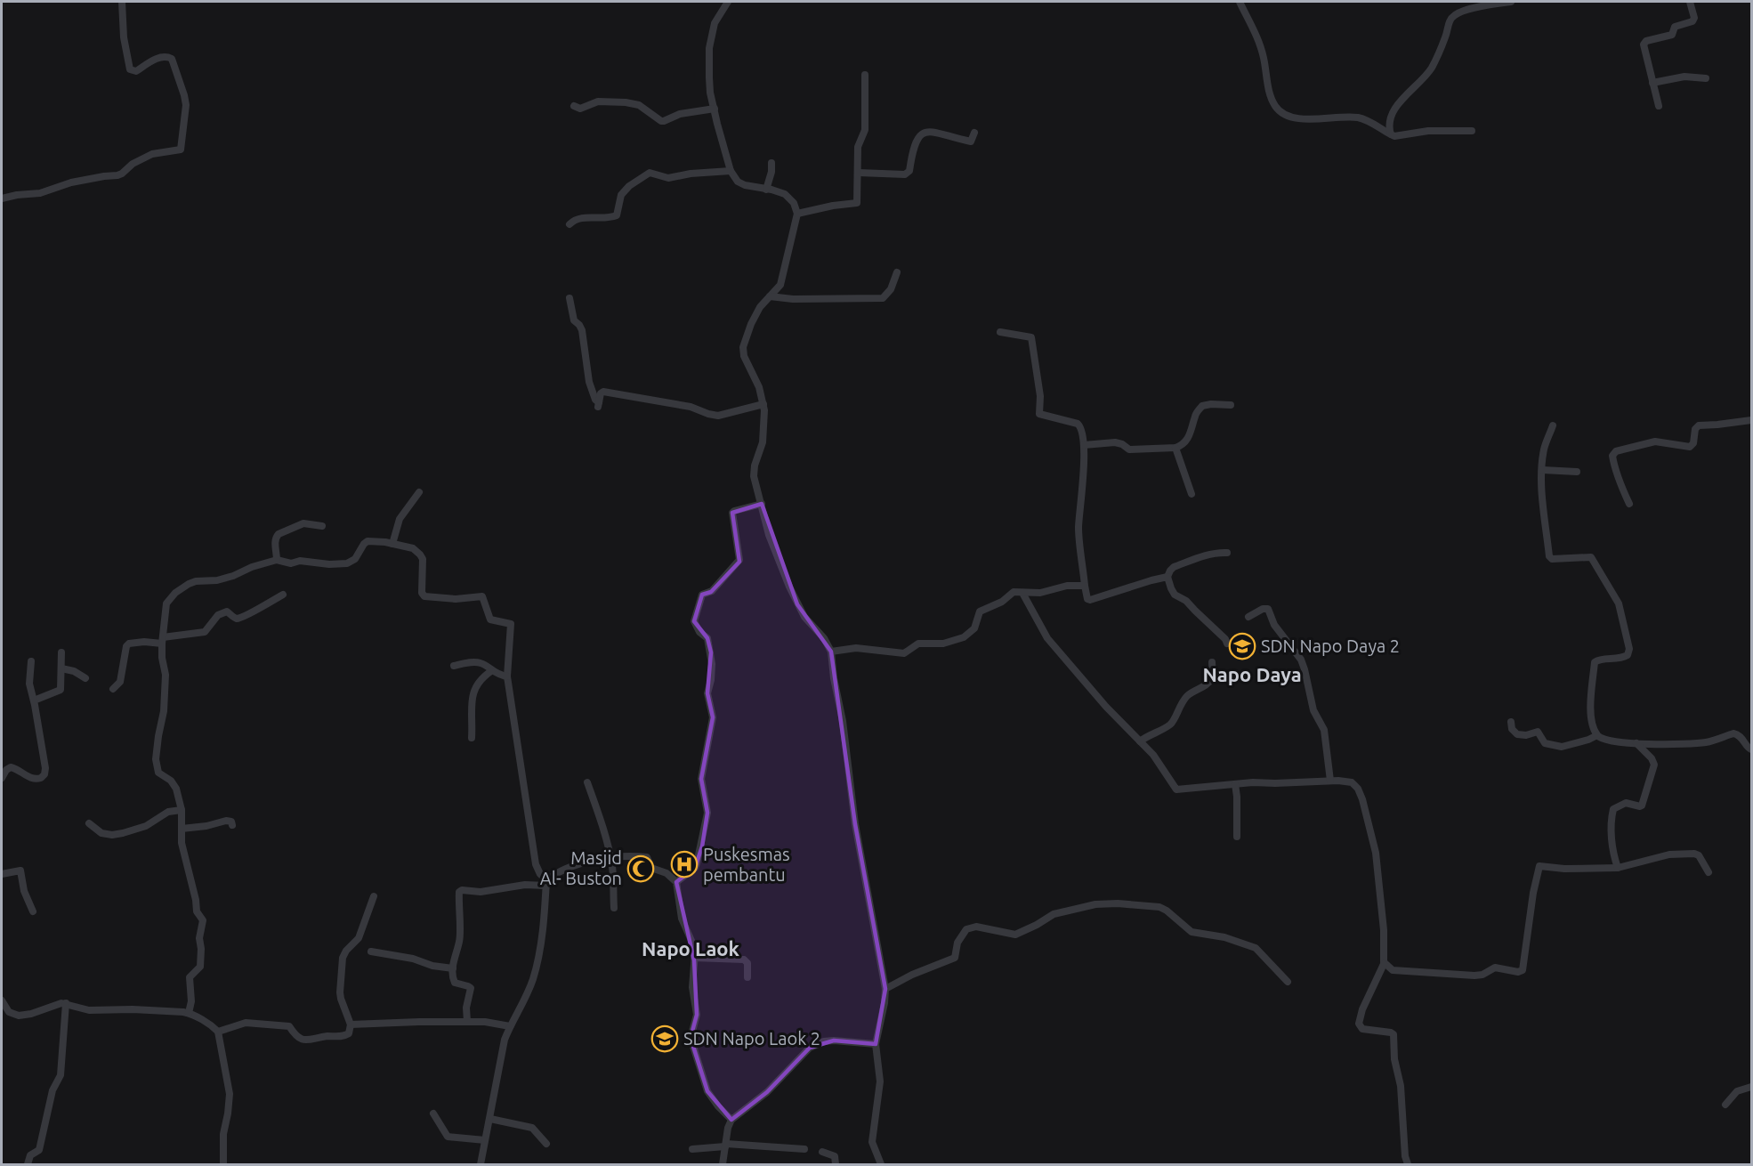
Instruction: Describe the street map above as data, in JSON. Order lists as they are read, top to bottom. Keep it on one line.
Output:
{"districts":["Napo Daya","Napo Laok"],"places":{"school or university":["SDN Napo Daya 2","SDN Napo Laok 2"],"hospital":["Puskesmas pembantu"],"mosque":["Masjid Al- Buston"]}}
